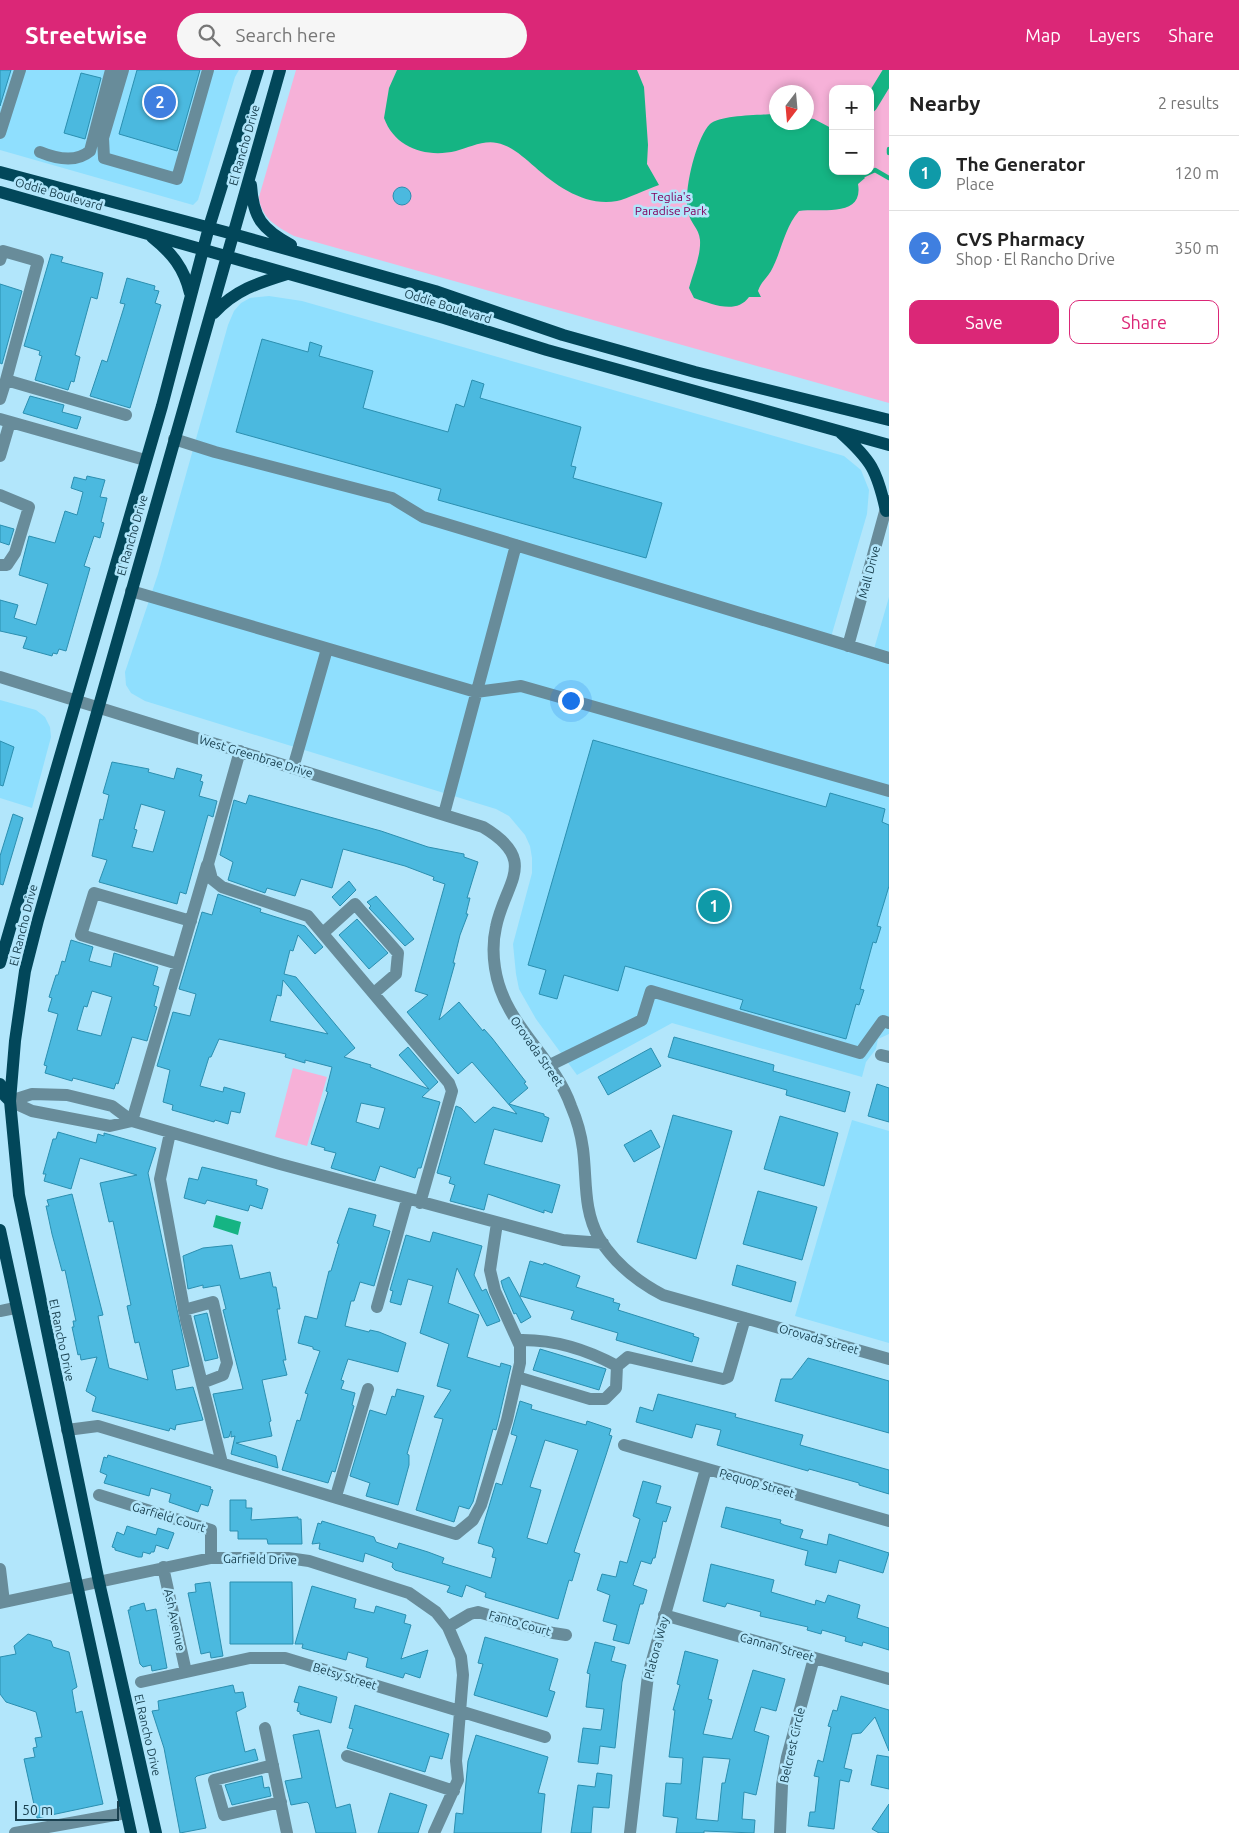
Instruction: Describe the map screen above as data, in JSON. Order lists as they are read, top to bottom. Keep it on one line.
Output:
{"streets":{"main road":["El Rancho Drive","Oddie Boulevard"],"street":["Mall Drive","West Greenbrae Drive","Orovada Street","Pequop Street","Garfield Court","Garfield Drive","Ash Avenue","Fanto Court","Cannan Street","Platora Way","Betsy Street","Belcrest Circle"]},"crossings":[["El Rancho Drive","Oddie Boulevard"],["El Rancho Drive","West Greenbrae Drive"],["El Rancho Drive","Garfield Drive"],["West Greenbrae Drive","Orovada Street"],["Pequop Street","Platora Way"],["Garfield Court","Garfield Drive"],["Garfield Drive","Ash Avenue"],["Garfield Drive","Fanto Court"],["Garfield Drive","Betsy Street"],["Ash Avenue","Betsy Street"],["Cannan Street","Platora Way"],["Cannan Street","Belcrest Circle"]],"parks":["Teglia's Paradise Park"],"scale_bar":"50 m","north":"bottom","page":{"header":"Streetwise","search":"Search here","nav":["Map","Layers","Share"],"heading":["Nearby","2 results"],"pins":["2","1"],"map_buttons":["+","−"],"list":[{"mark":"1","name":"The Generator","note":"Place","value":"120 m"},{"mark":"2","name":"CVS Pharmacy","note":"Shop · El Rancho Drive","value":"350 m"}],"buttons":["Save","Share"],"scale":"50 m"}}
